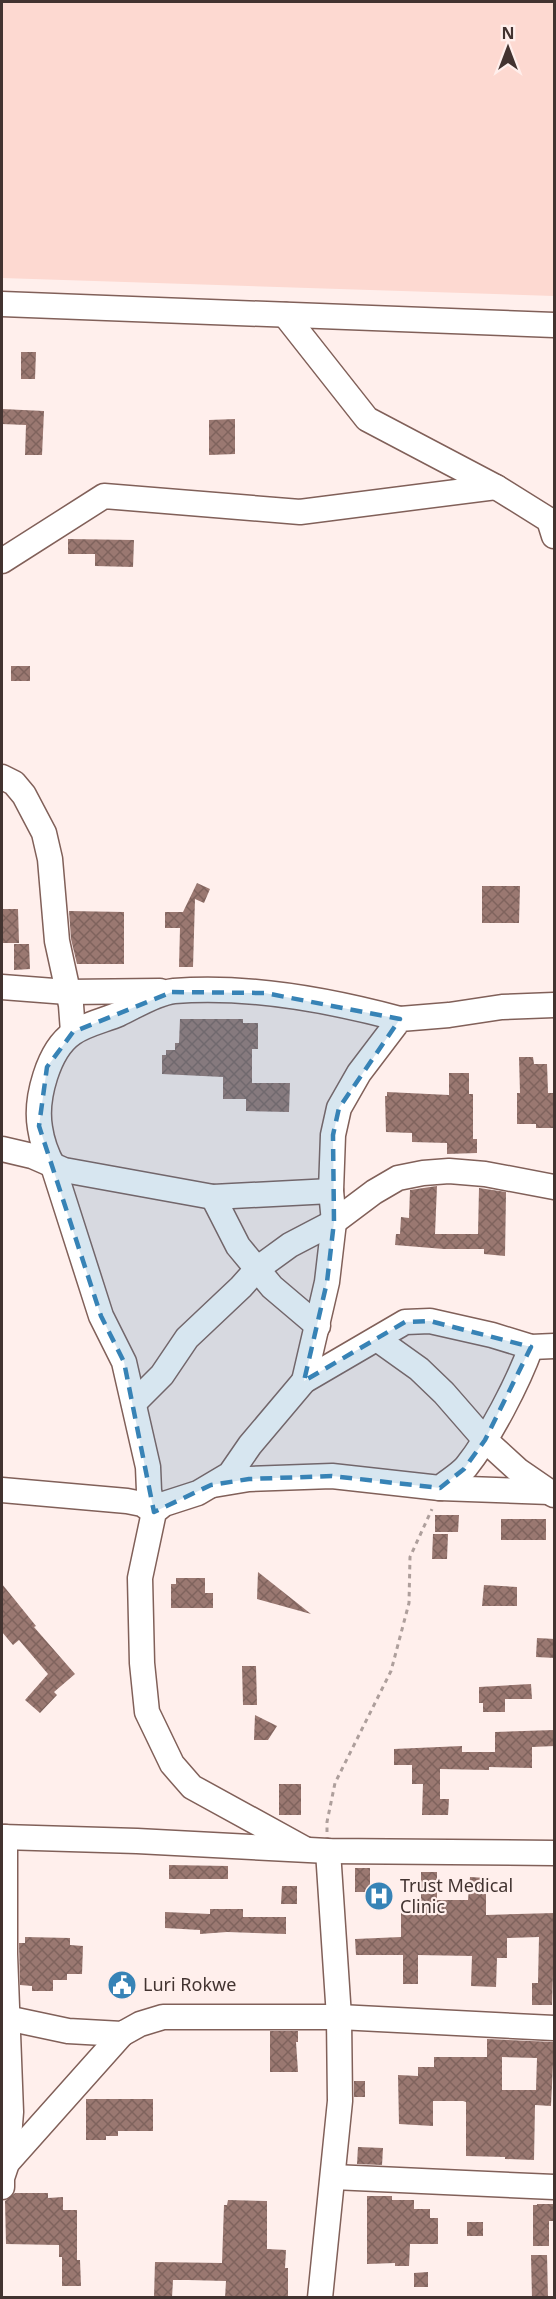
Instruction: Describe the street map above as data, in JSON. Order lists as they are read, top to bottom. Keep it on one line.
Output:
{"places":{"hospital":["Trust Medical Clinic"],"public building":["Luri Rokwe"]},"north":"top"}
